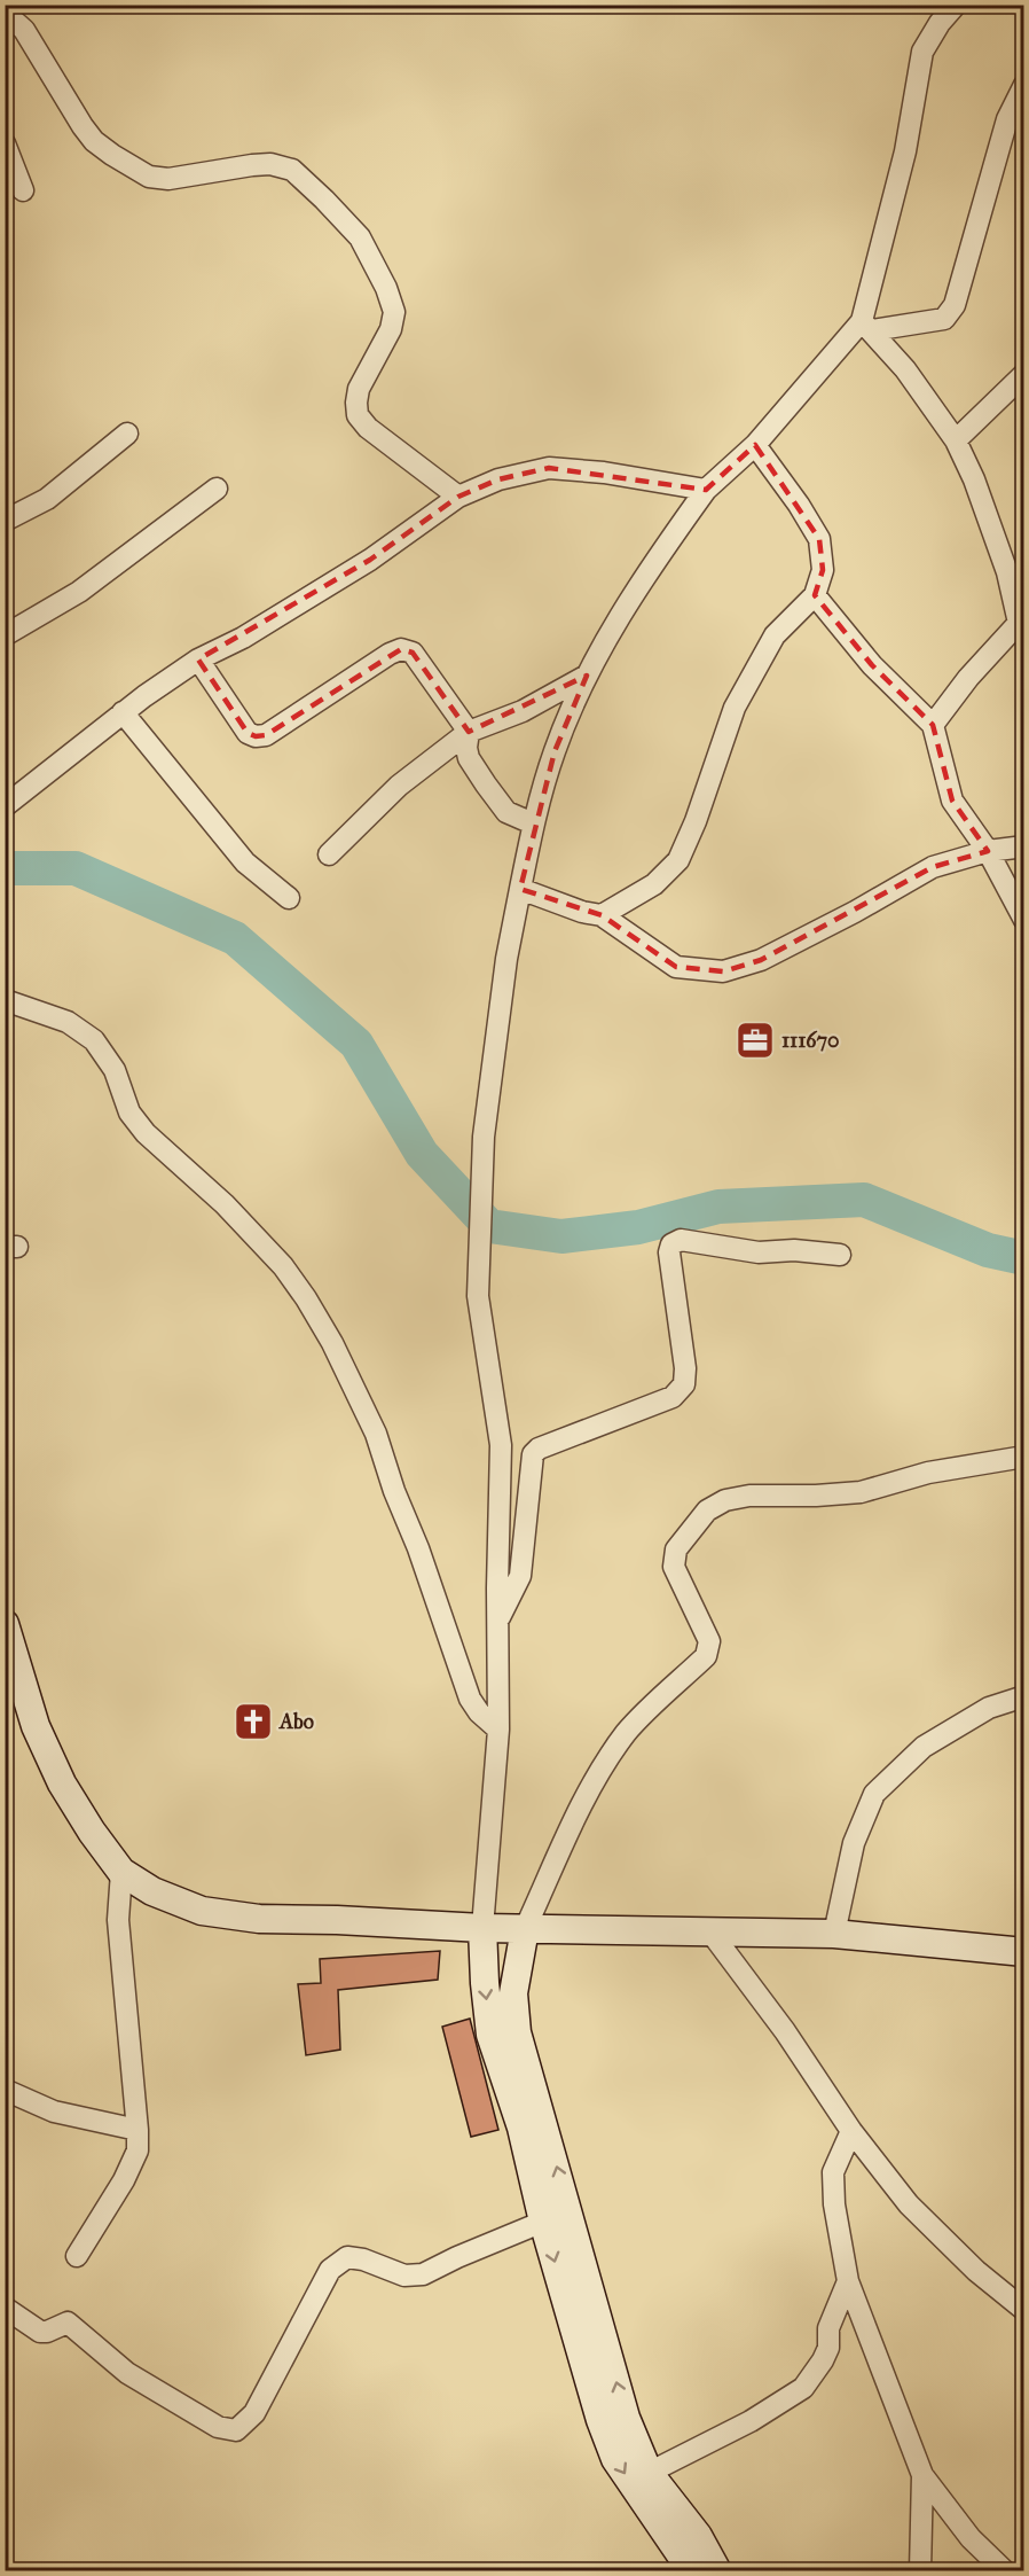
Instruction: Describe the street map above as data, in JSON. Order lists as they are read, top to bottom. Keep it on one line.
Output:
{"places":{"office":["111670"],"church":["Abo"]}}
